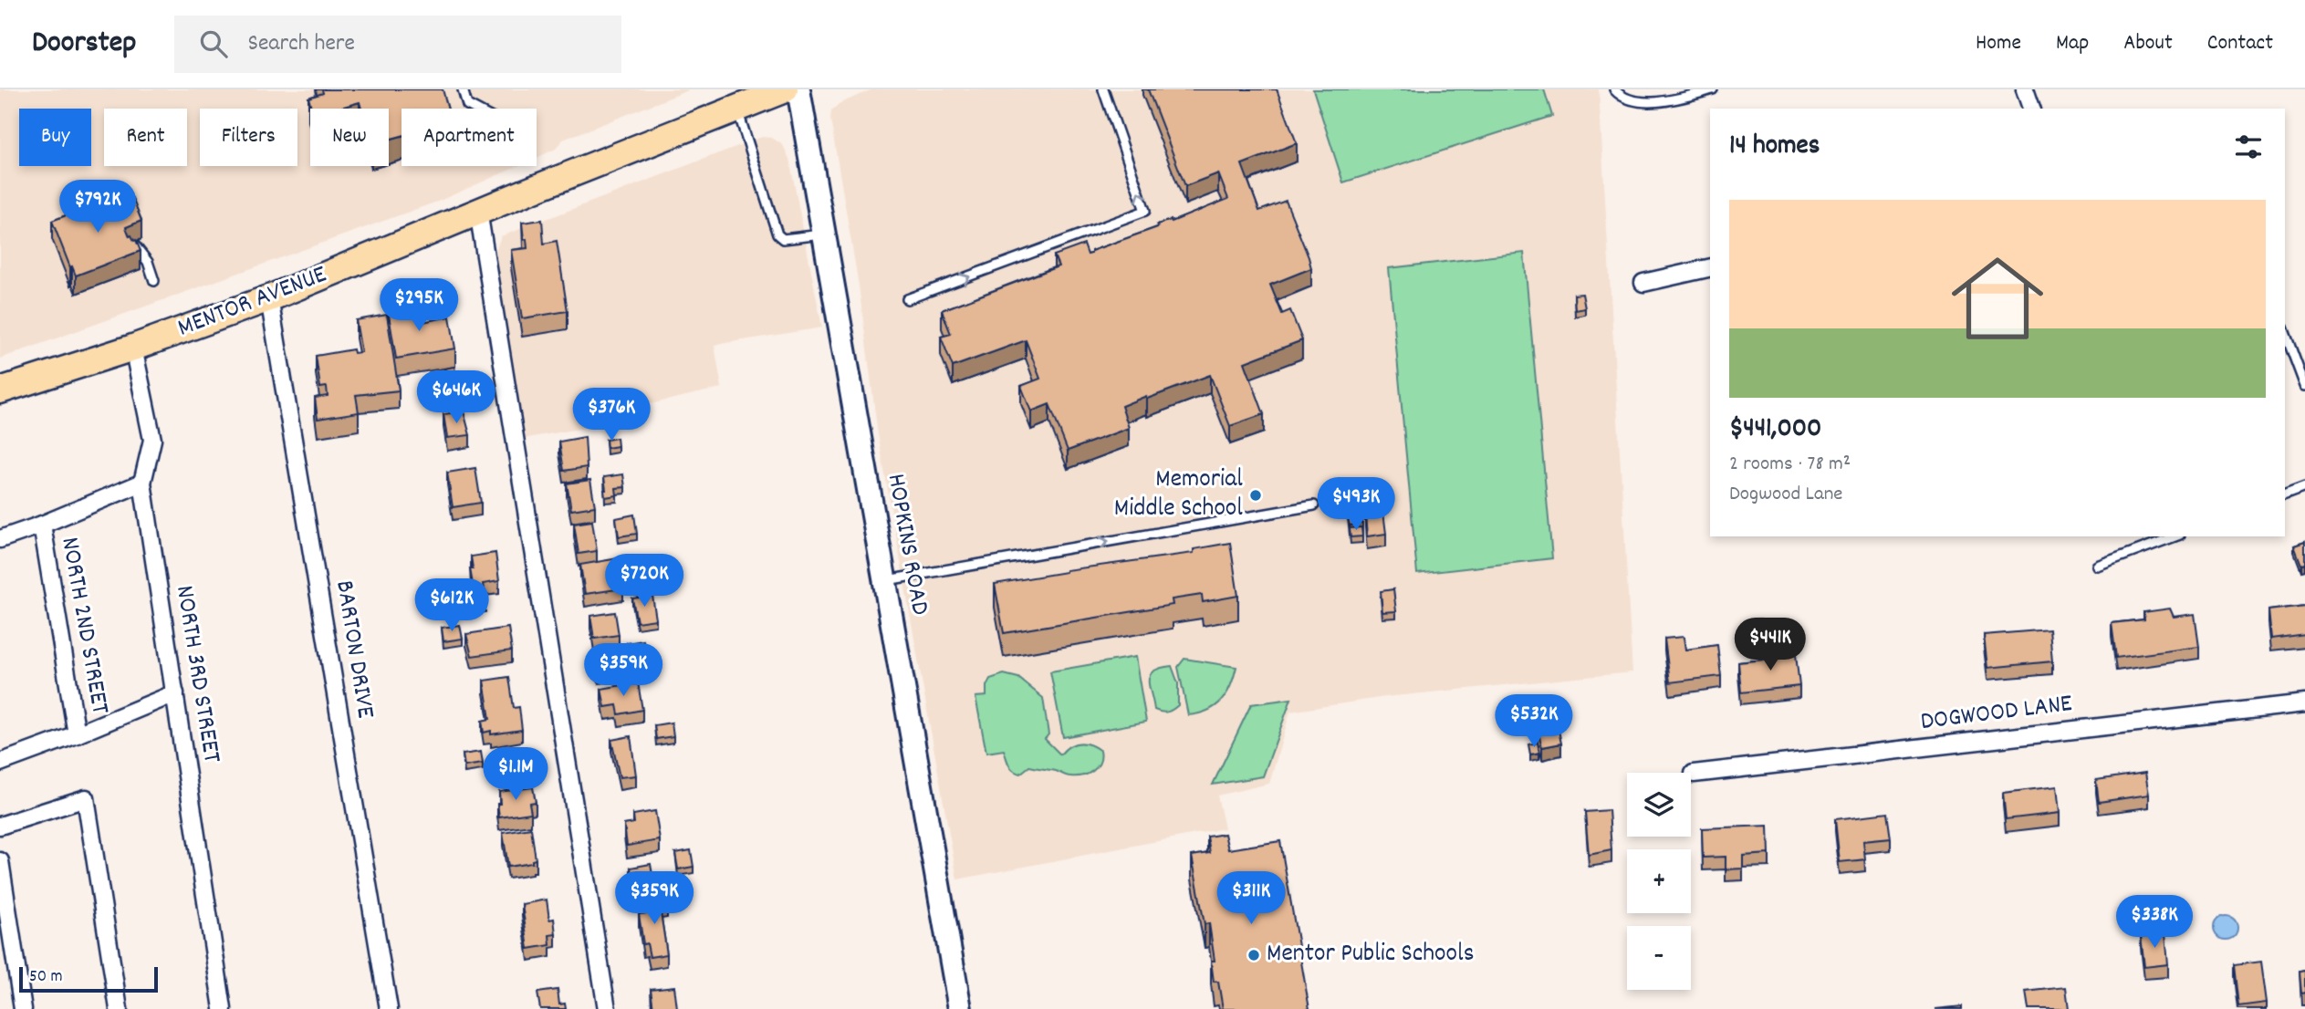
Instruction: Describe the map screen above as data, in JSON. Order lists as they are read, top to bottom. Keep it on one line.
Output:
{"streets":{"main road":["MENTOR AVENUE"],"street":["HOPKINS ROAD","NORTH 2ND STREET","BARTON DRIVE","NORTH 3RD STREET","DOGWOOD LANE"]},"crossings":[["MENTOR AVENUE","BARTON DRIVE"],["MENTOR AVENUE","NORTH 3RD STREET"]],"places":["Memorial Middle School","Mentor Public Schools"],"scale_bar":"50 m","page":{"header":"Doorstep","search":"Search here","nav":["Home","Map","About","Contact"],"chip":["Buy","Rent","Filters","New","Apartment"],"heading":"14 homes","price":["$792K","$295K","$646K","$376K","$493K","$720K","$612K","$441K","$359K","$532K","$1.1M","$359K","$311K","$338K"],"list":[{"name":"$441,000","note":"2 rooms · 78 m² · Dogwood Lane"}],"map_buttons":["+","−"],"scale":"50 m"}}
